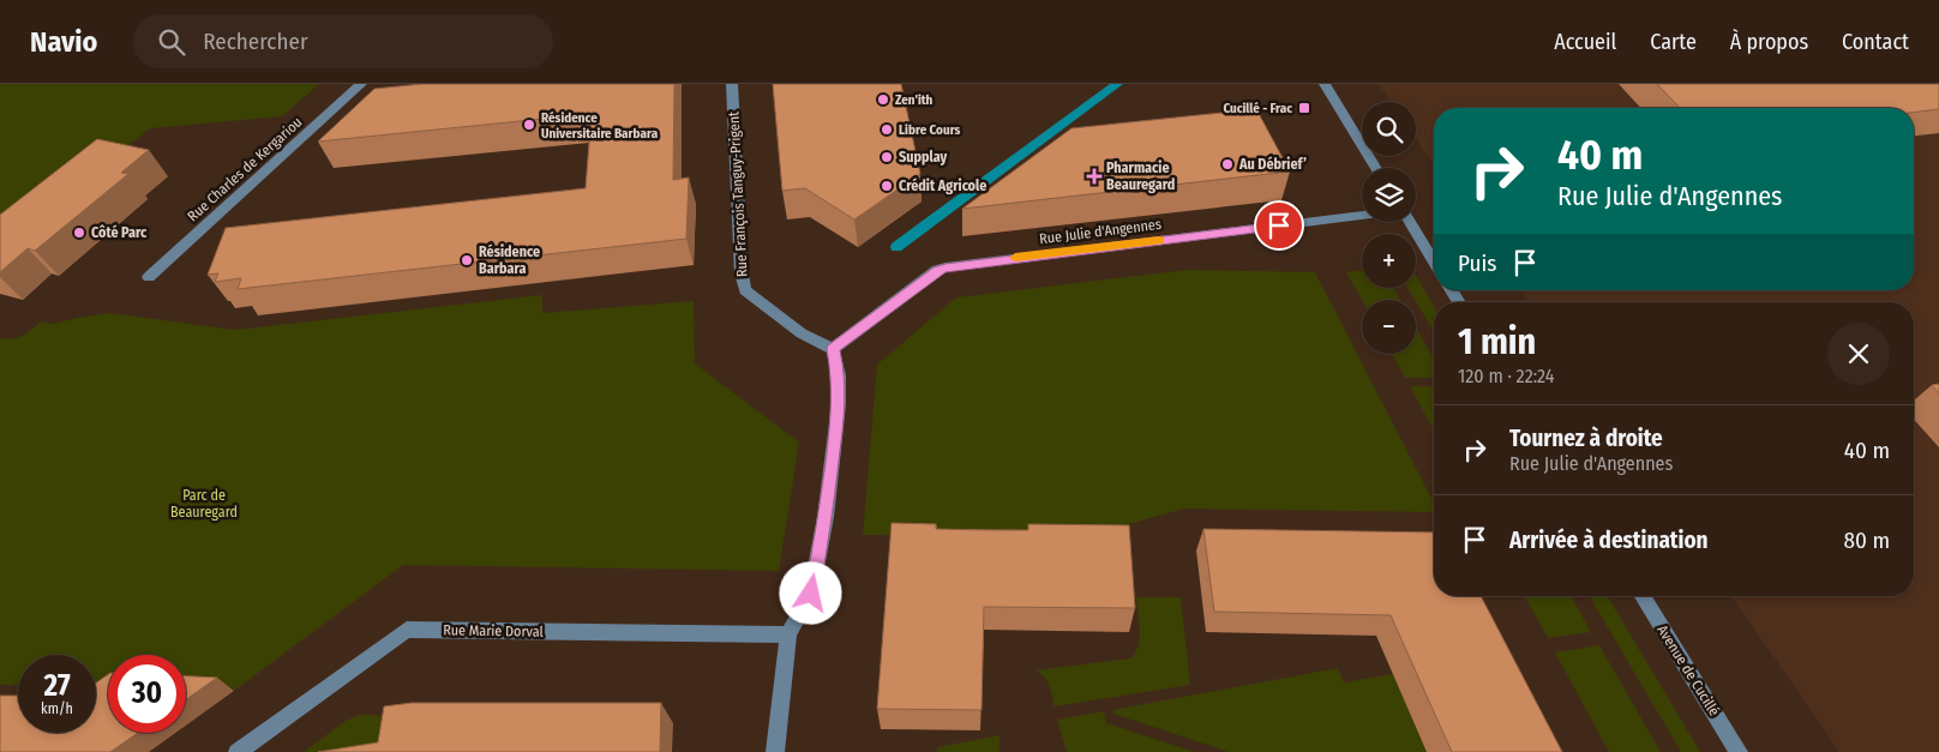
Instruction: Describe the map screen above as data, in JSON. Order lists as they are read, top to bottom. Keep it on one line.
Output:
{"streets":{"street":["Rue Charles de Kergariou","Rue François Tanguy-Prigent","Rue Julie d'Angennes","Rue Marie Dorval","Avenue de Cucillé"]},"crossings":[["Rue François Tanguy-Prigent","Rue Julie d'Angennes"]],"parks":["Parc de Beauregard"],"places":{"other":["Zen'ith","Résidence Universitaire Barbara","Libre Cours","Supplay","Au Débrief’","Crédit Agricole","Côté Parc","Résidence Barbara"],"transit":["Cucillé - Frac"],"health":["Pharmacie Beauregard"]},"page":{"header":"Navio","search":"Rechercher","nav":["Accueil","Carte","À propos","Contact"],"map_buttons":["+","−"],"turn":["40 m","Rue Julie d'Angennes"],"then":"Puis","heading":["1 min","120 m · 22:24"],"list":[{"name":"Tournez à droite","note":"Rue Julie d'Angennes","value":"40 m"},{"name":"Arrivée à destination","value":"80 m"}],"speed":"27 km/h","limit":"30"}}
